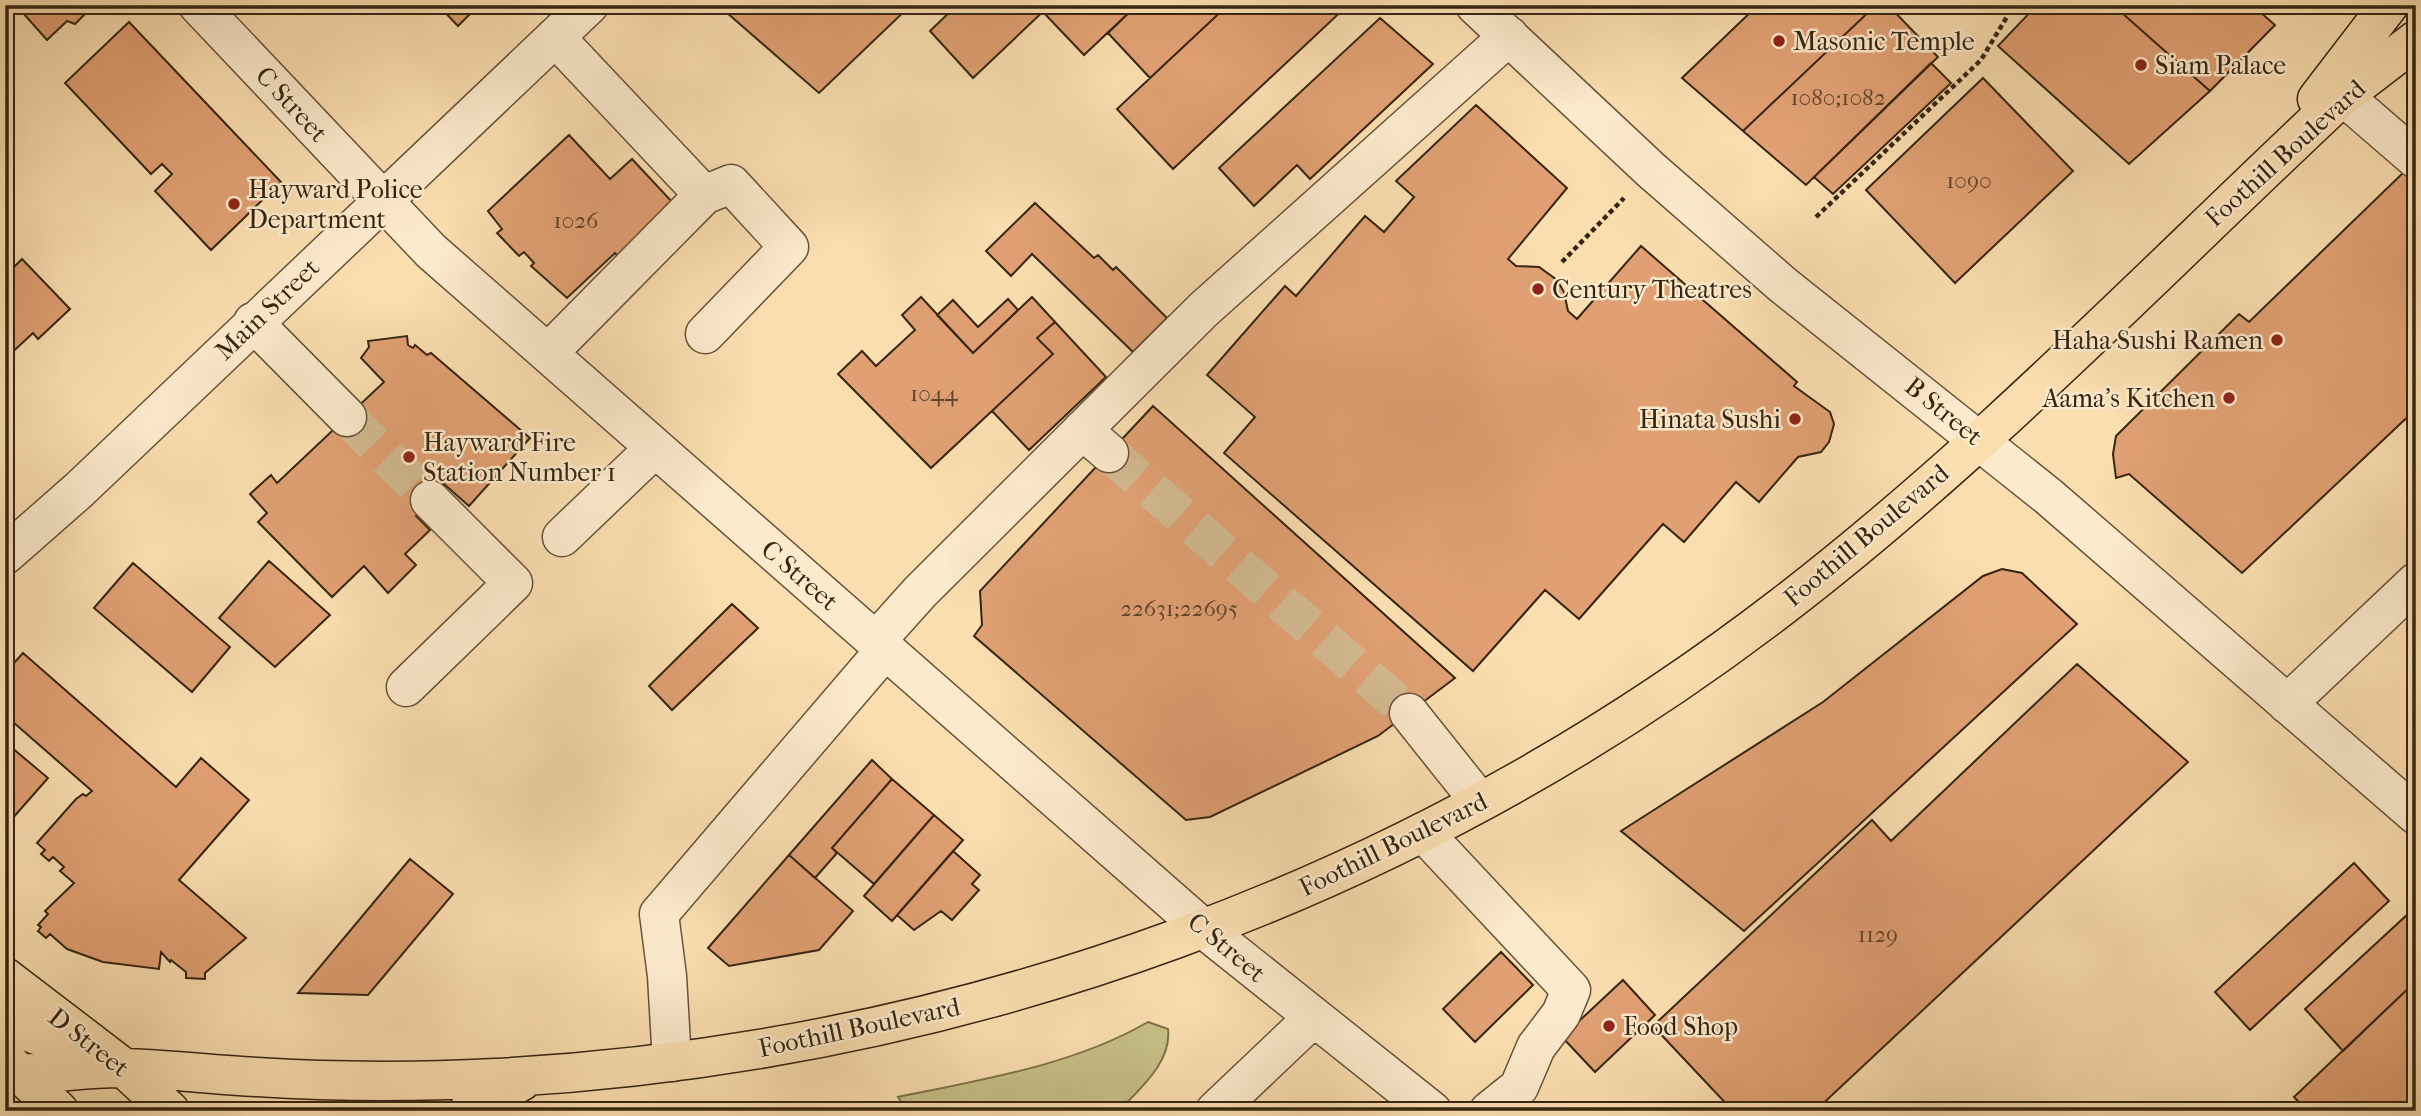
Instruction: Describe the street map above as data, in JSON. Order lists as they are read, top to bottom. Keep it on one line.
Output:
{"streets":{"main road":["Foothill Boulevard","D Street"],"street":["C Street","Main Street","B Street"]},"crossings":[["C Street","Foothill Boulevard"],["C Street","Main Street"],["Foothill Boulevard","B Street"],["Foothill Boulevard","D Street"]],"places":["Masonic Temple","Siam Palace","Hayward Police Department","Century Theatres","Haha Sushi Ramen","Aama's Kitchen","Hinata Sushi","Hayward Fire Station Number 1","Food Shop"],"house_numbers":["1080;1082","1090","1026","1044","22631;22695","1129"]}
